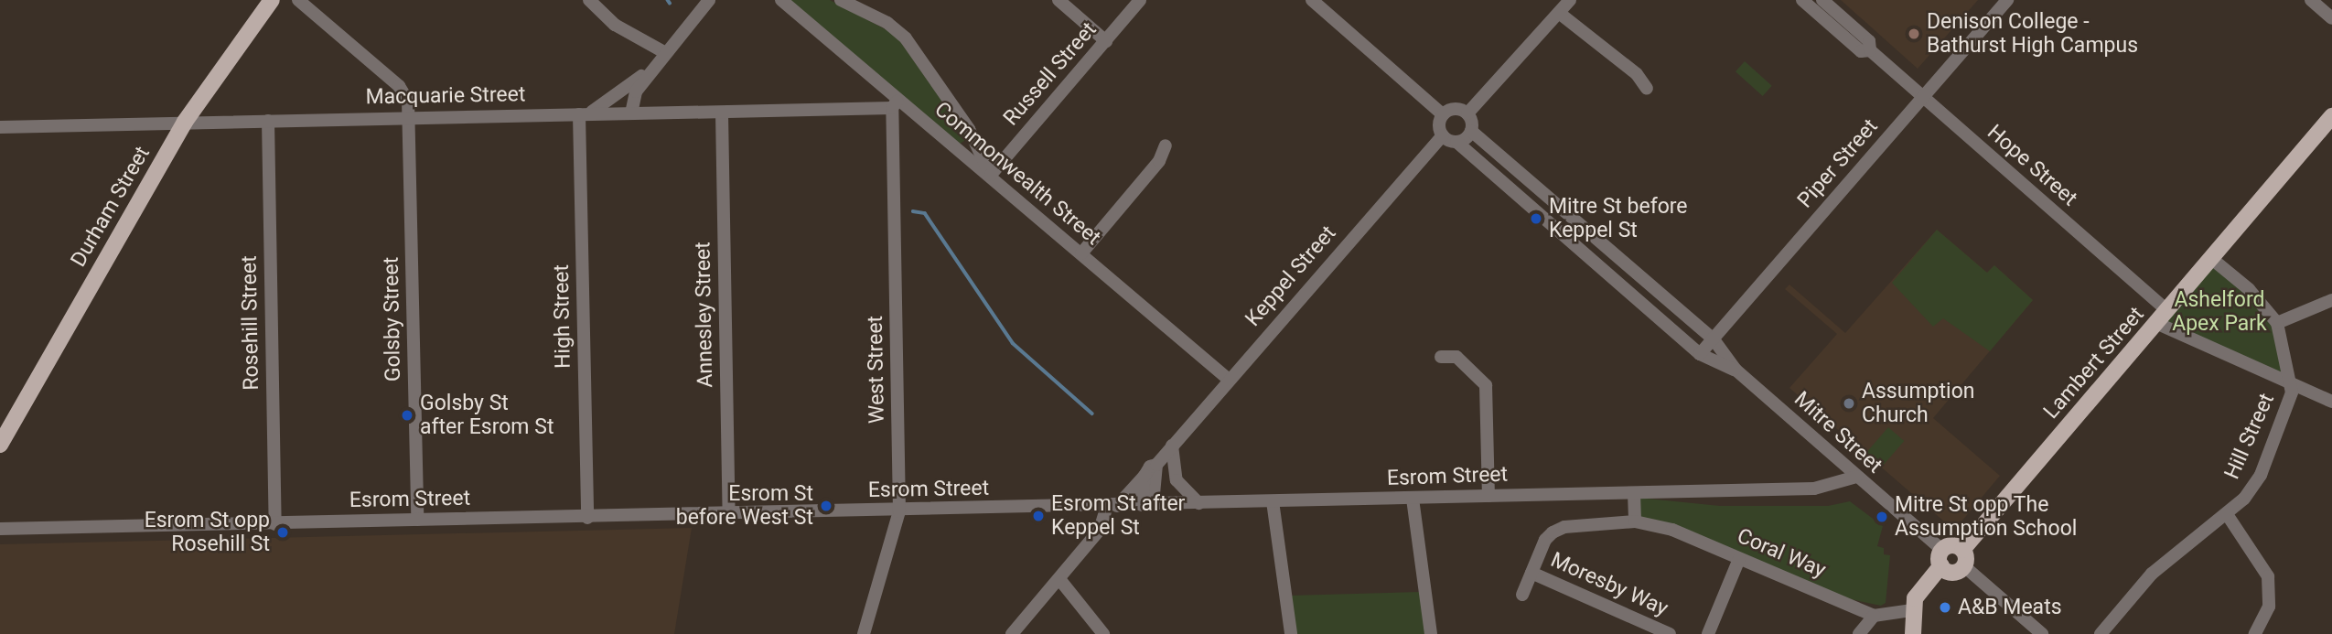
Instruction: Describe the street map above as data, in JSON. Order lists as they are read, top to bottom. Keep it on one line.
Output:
{"streets":{"main road":["Durham Street","Lambert Street"],"street":["Russell Street","Macquarie Street","Piper Street","Hope Street","Commonwealth Street","Keppel Street","Annesley Street","High Street","Golsby Street","Rosehill Street","West Street","Mitre Street","Hill Street","Esrom Street","Coral Way","Moresby Way"]},"crossings":[["Russell Street","Commonwealth Street"],["Macquarie Street","Commonwealth Street"],["Macquarie Street","Durham Street"],["Macquarie Street","Annesley Street"],["Macquarie Street","High Street"],["Macquarie Street","Golsby Street"],["Macquarie Street","Rosehill Street"],["Macquarie Street","West Street"],["Piper Street","Hope Street"],["Piper Street","Mitre Street"],["Hope Street","Lambert Street"],["Hope Street","Hill Street"],["Commonwealth Street","Keppel Street"],["Commonwealth Street","West Street"],["Keppel Street","Mitre Street"],["Keppel Street","Esrom Street"],["Annesley Street","Esrom Street"],["High Street","Esrom Street"],["Golsby Street","Esrom Street"],["Rosehill Street","Esrom Street"],["Lambert Street","Hill Street"],["West Street","Esrom Street"],["Mitre Street","Esrom Street"],["Coral Way","Moresby Way"]],"parks":["Ashelford Apex Park"],"places":["Denison College - Bathurst High Campus","Mitre St before Keppel St","Assumption Church","Golsby St after Esrom St","Esrom St before West St","Esrom St after Keppel St","Mitre St opp The Assumption School","Esrom St opp Rosehill St","A&B Meats"]}
